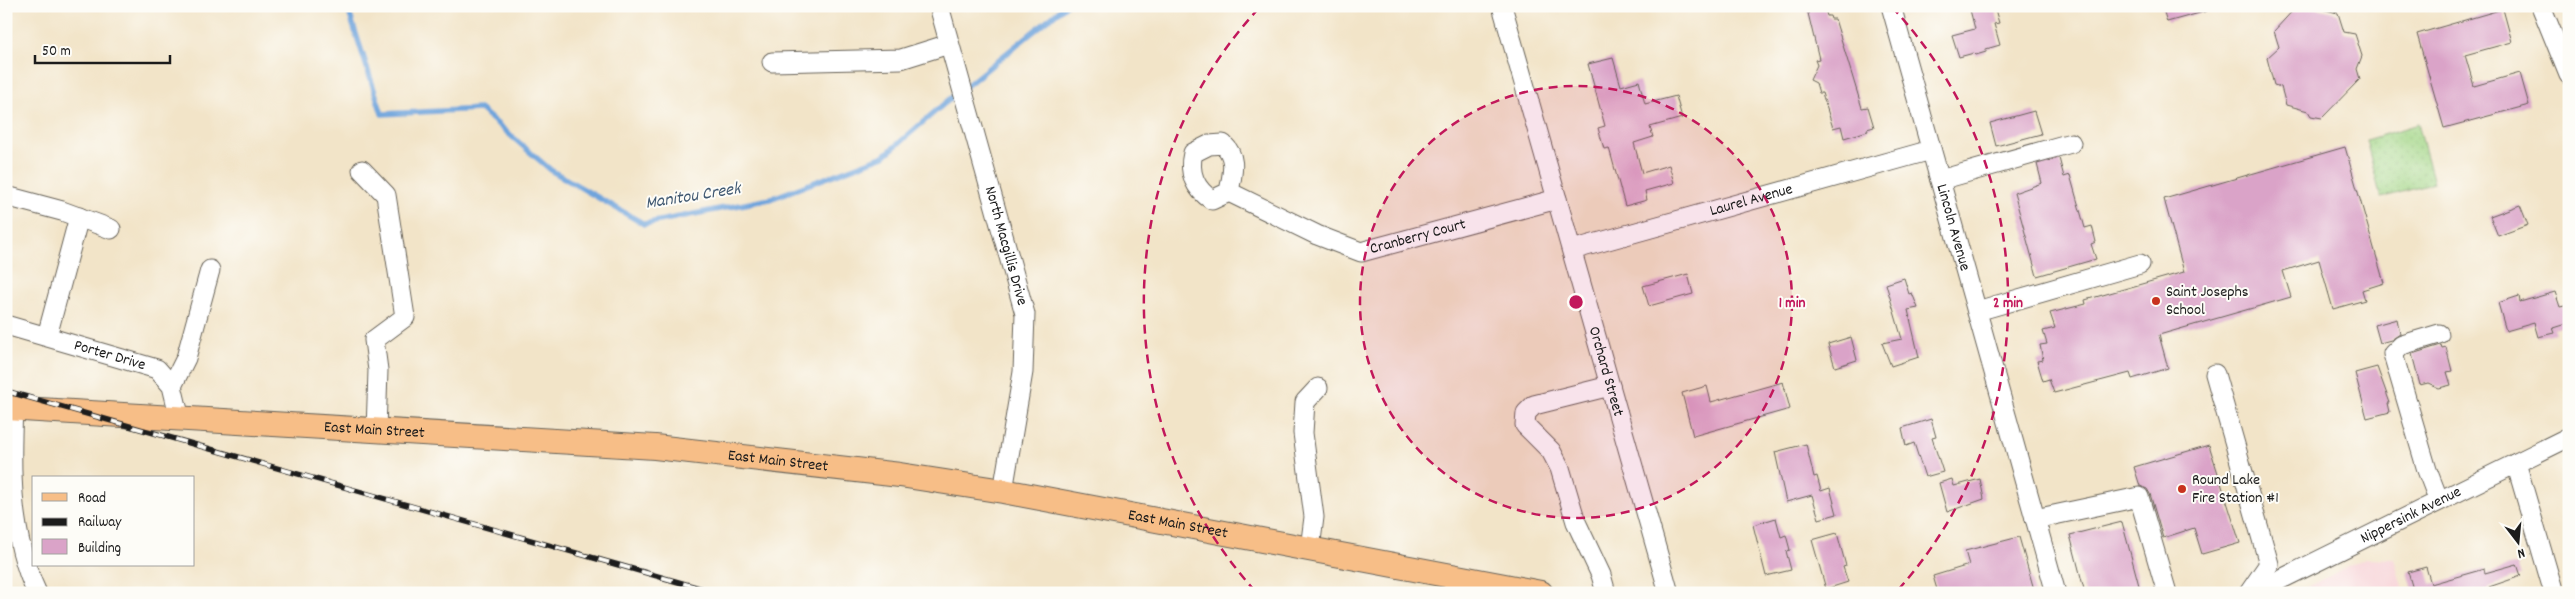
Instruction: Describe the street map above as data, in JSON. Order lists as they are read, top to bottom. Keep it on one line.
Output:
{"streets":{"main road":["East Main Street"],"street":["Laurel Avenue","Lincoln Avenue","Cranberry Court","North Macgillis Drive","Porter Drive","Orchard Street","Nippersink Avenue"]},"crossings":[["Laurel Avenue","Lincoln Avenue"],["Laurel Avenue","Orchard Street"],["Cranberry Court","Orchard Street"],["North Macgillis Drive","East Main Street"]],"water":["Manitou Creek"],"places":["Saint Josephs School","Round Lake Fire Station #1"],"legend":["Road","Railway","Building"],"scale_bar":"50 m","north":"bottom","rings":["1 min","2 min"]}
